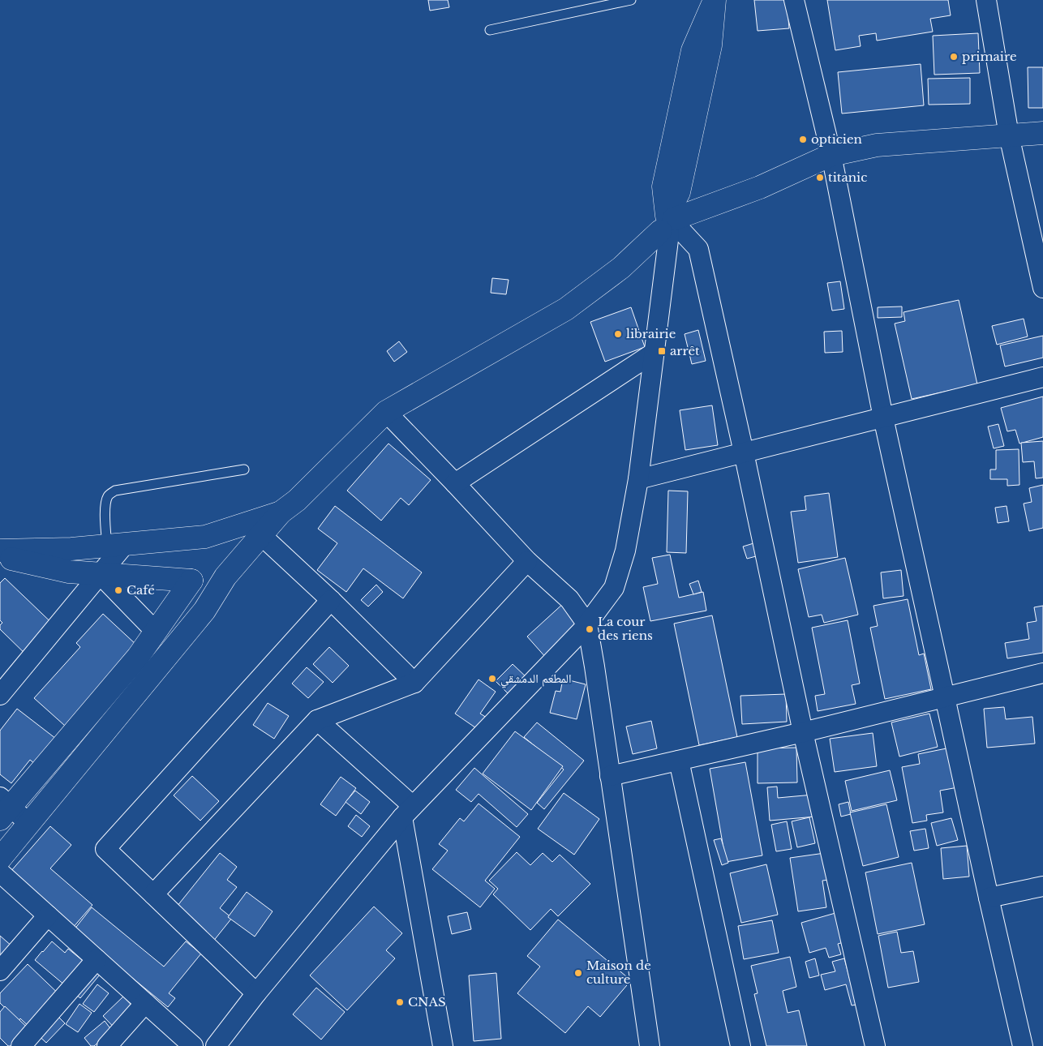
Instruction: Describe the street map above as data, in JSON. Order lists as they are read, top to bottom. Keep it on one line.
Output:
{"places":{"other":["primaire","opticien","titanic","librairie","Café","La cour des riens","المطعم الدمشقي","Maison de culture","CNAS"],"transit":["arrêt"]}}
